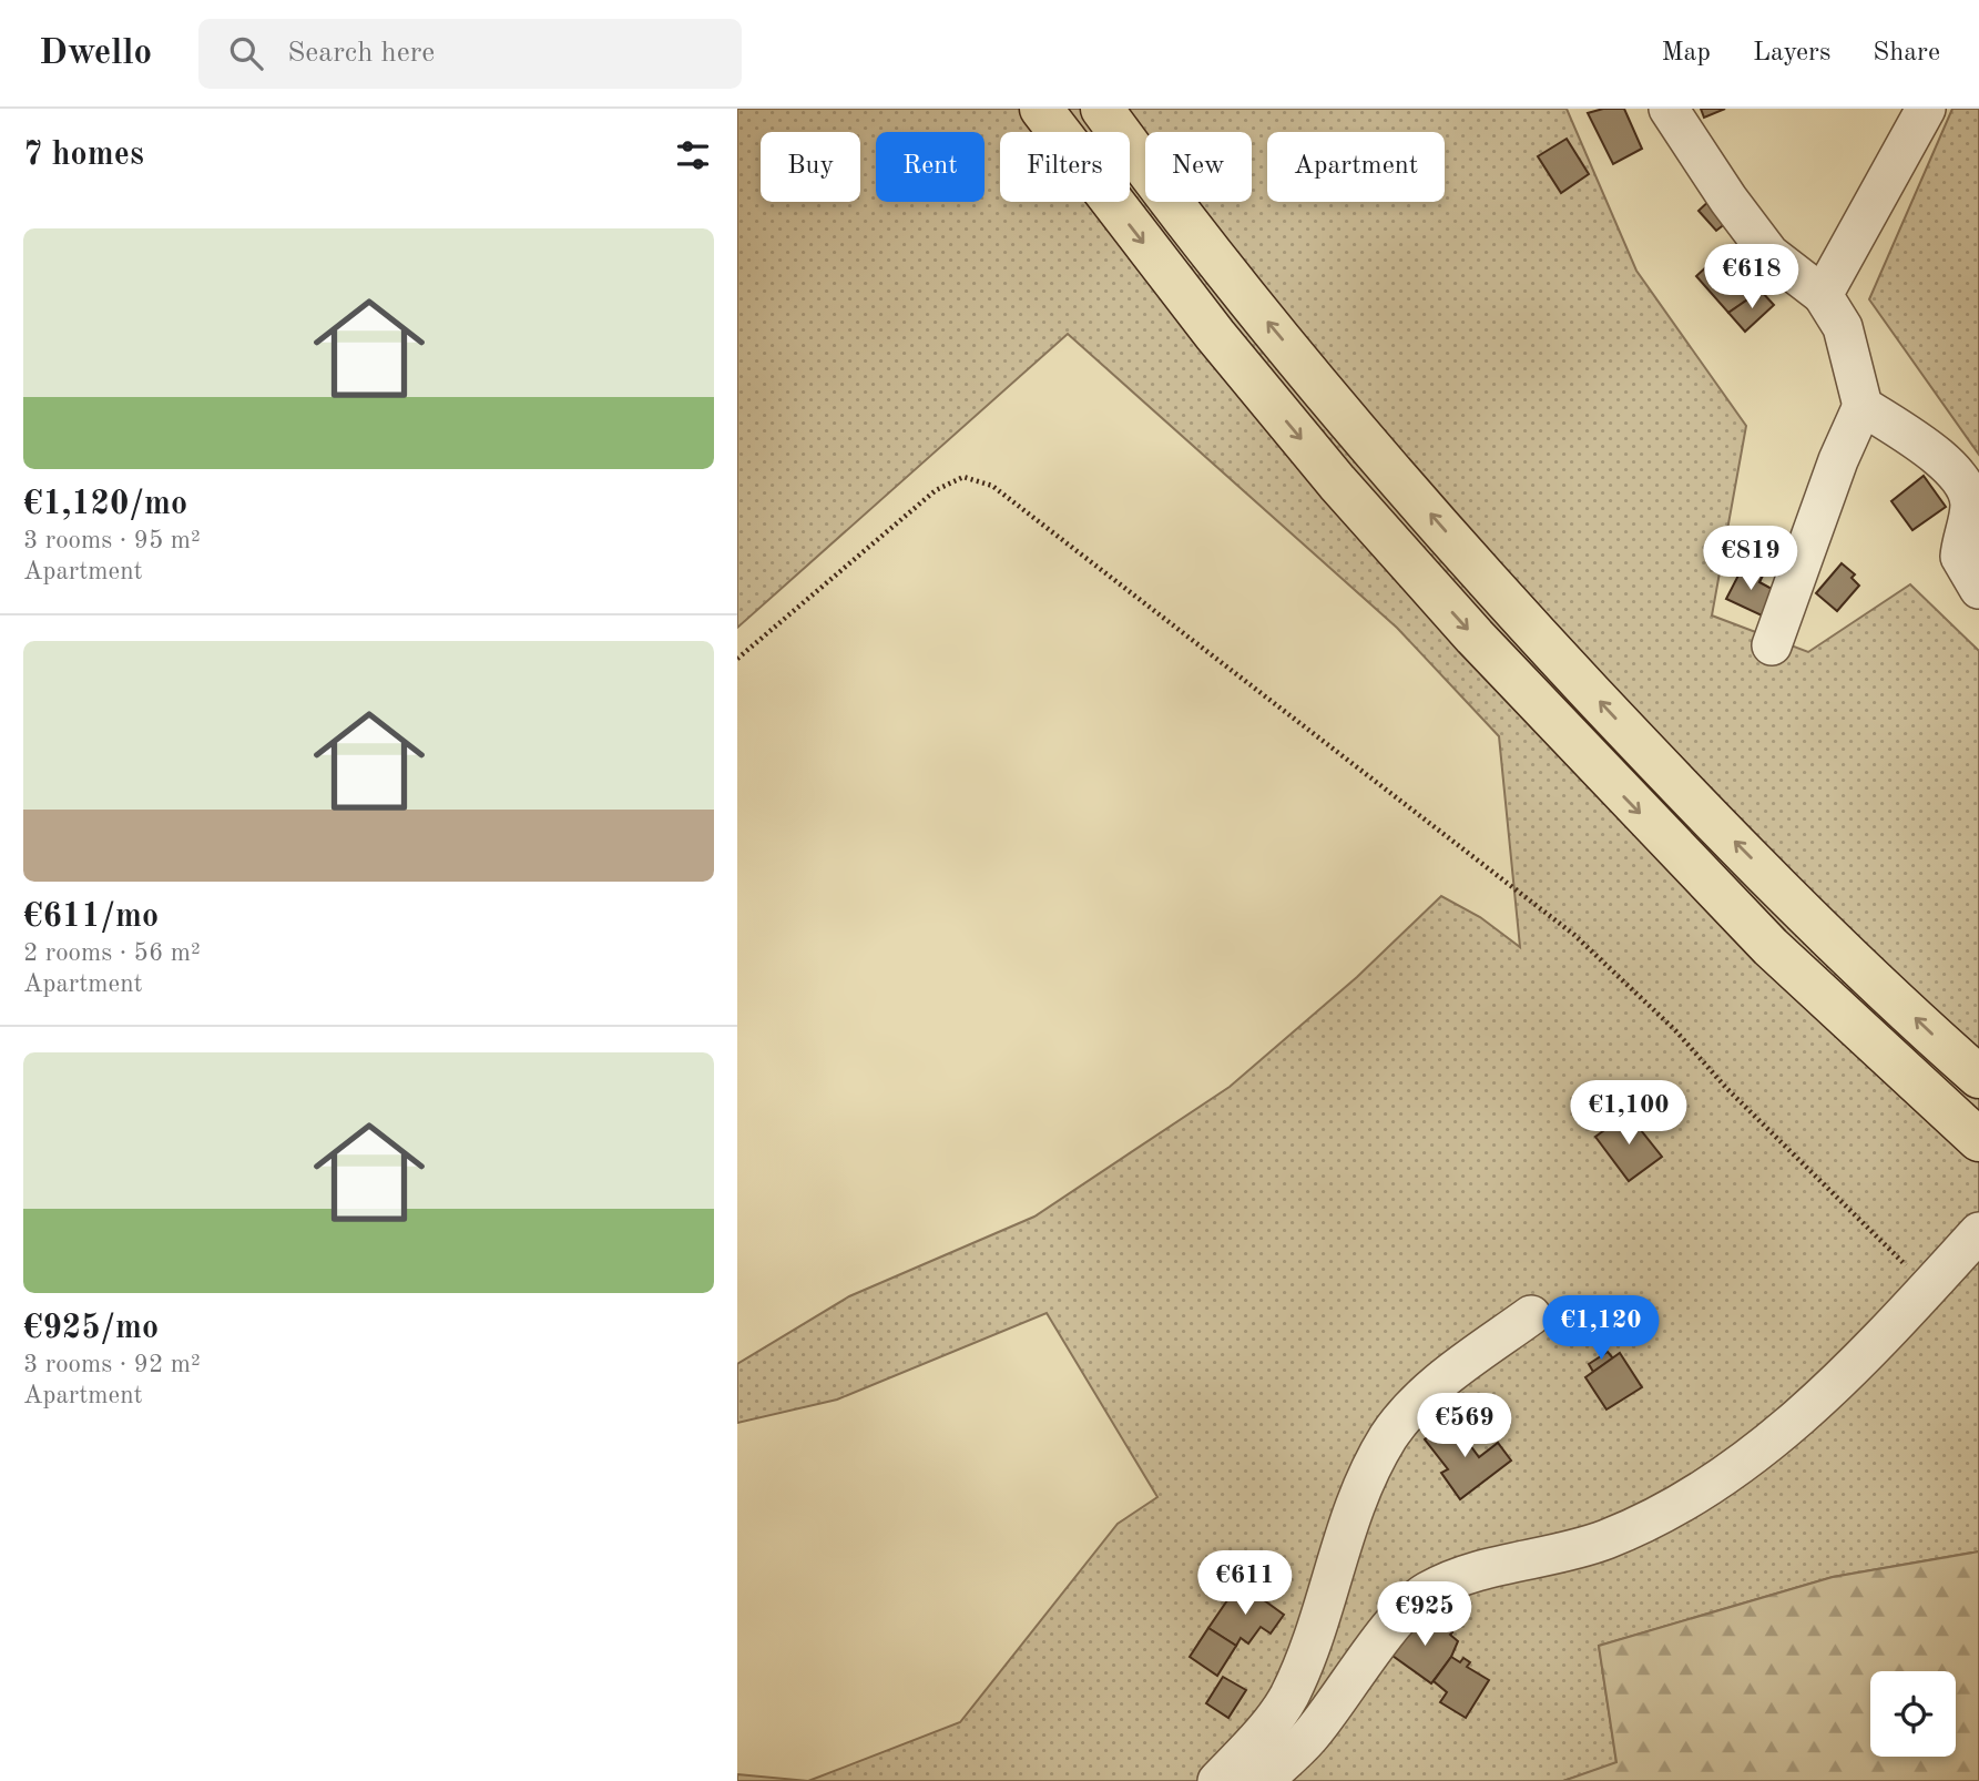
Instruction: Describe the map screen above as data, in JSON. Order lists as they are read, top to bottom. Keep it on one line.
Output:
{"page":{"header":"Dwello","search":"Search here","nav":["Map","Layers","Share"],"heading":"7 homes","chip":["Buy","Rent","Filters","New","Apartment"],"list":[{"name":"€1,120/mo","note":"3 rooms · 95 m² · Apartment"},{"name":"€611/mo","note":"2 rooms · 56 m² · Apartment"},{"name":"€925/mo","note":"3 rooms · 92 m² · Apartment"}],"price":["€618","€819","€1,100","€1,120","€569","€611","€925"]}}
